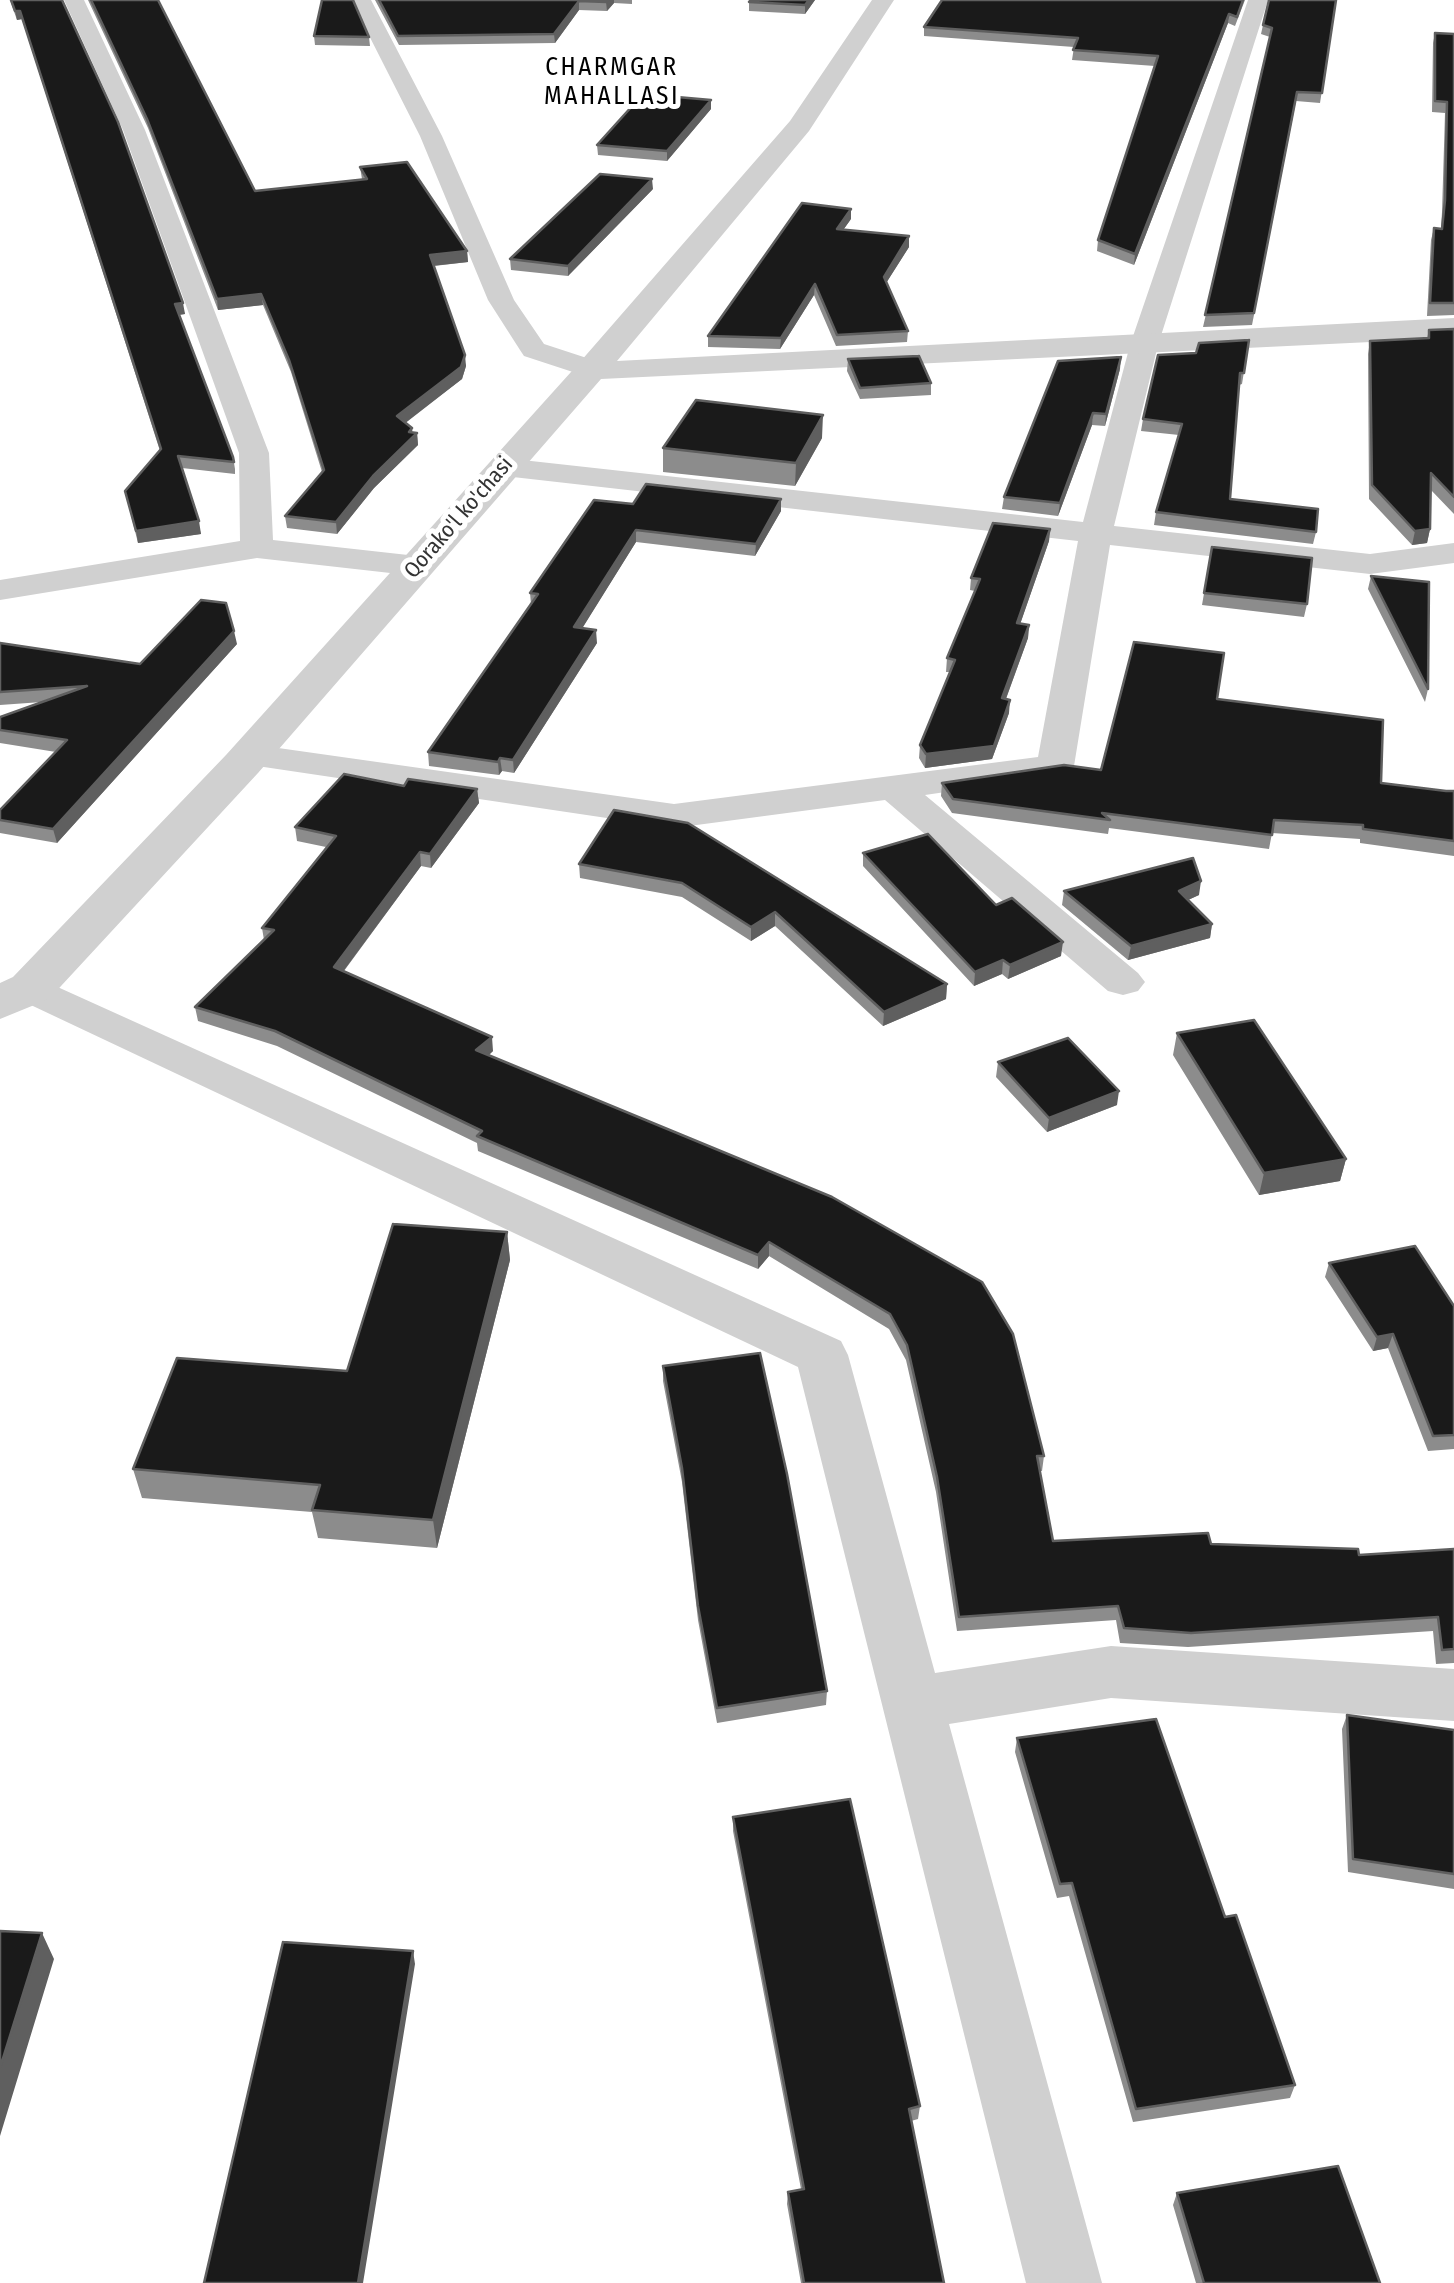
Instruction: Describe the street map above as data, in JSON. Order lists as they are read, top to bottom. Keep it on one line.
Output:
{"streets":{"street":["Qorako'l ko'chasi"]},"districts":["CHARMGAR MAHALLASI"]}
